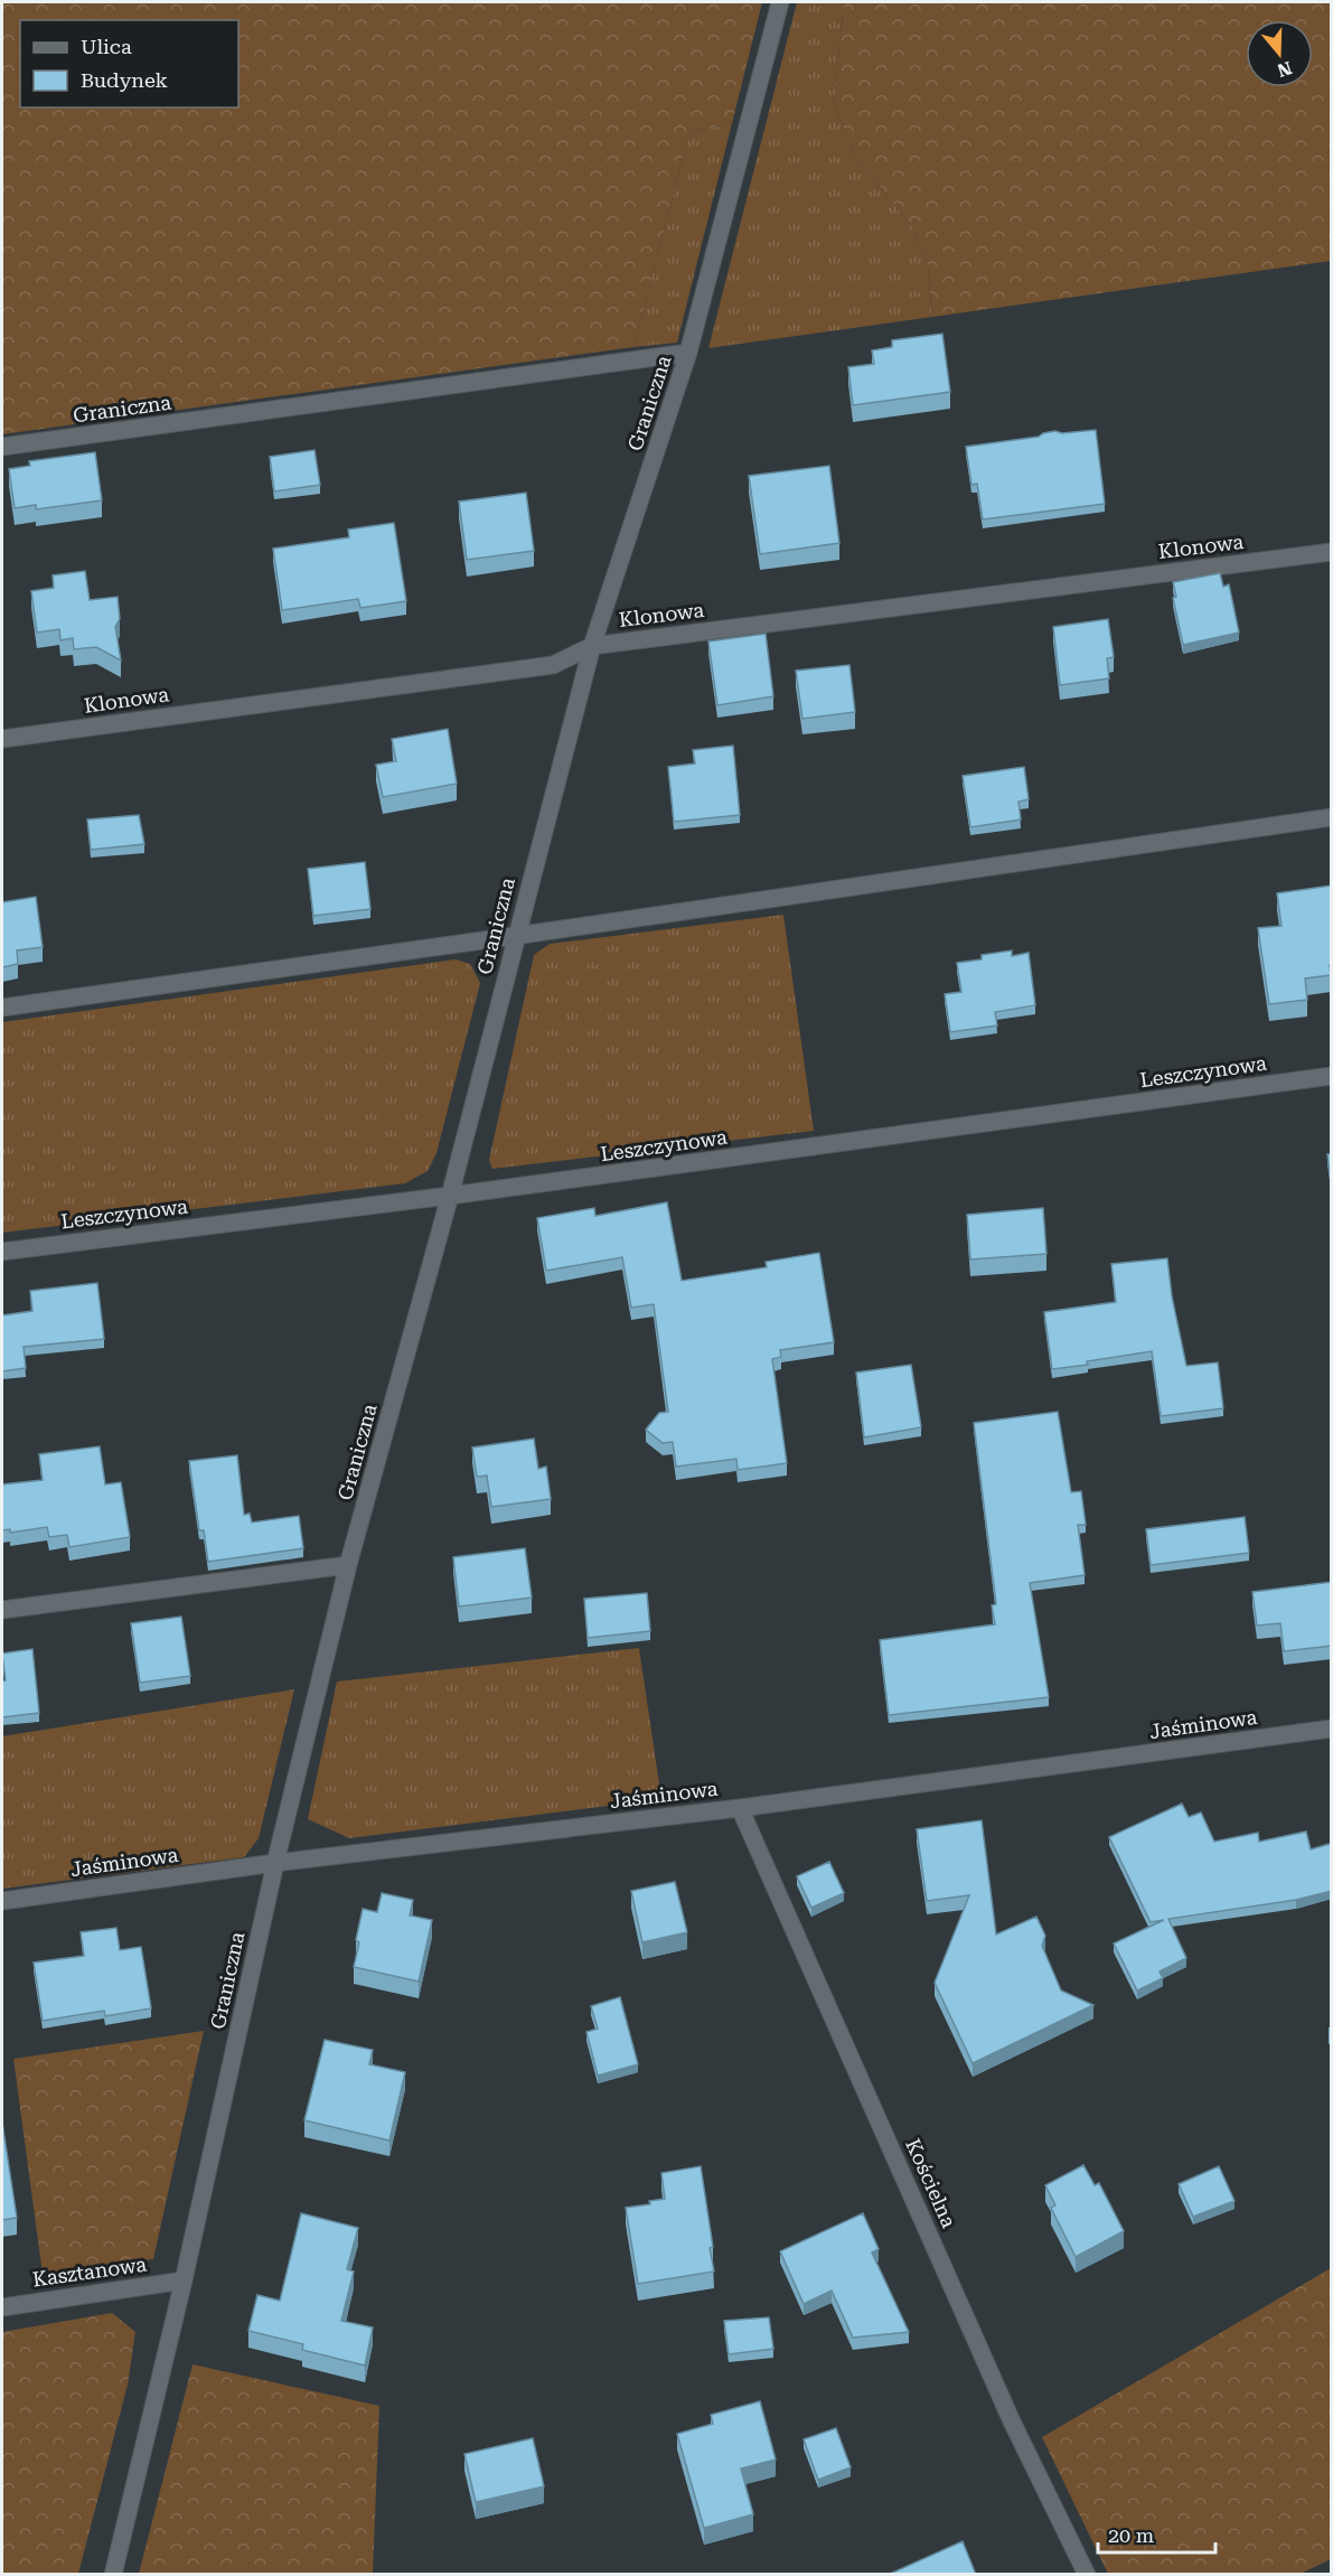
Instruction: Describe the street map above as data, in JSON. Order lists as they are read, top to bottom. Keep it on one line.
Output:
{"streets":{"street":["Graniczna","Klonowa","Leszczynowa","Jaśminowa","Kościelna","Kasztanowa"]},"crossings":[["Graniczna","Klonowa"],["Graniczna","Leszczynowa"],["Graniczna","Jaśminowa"],["Graniczna","Kasztanowa"],["Jaśminowa","Kościelna"]],"legend":["Ulica","Budynek"],"scale_bar":"20 m","north":"bottom"}
